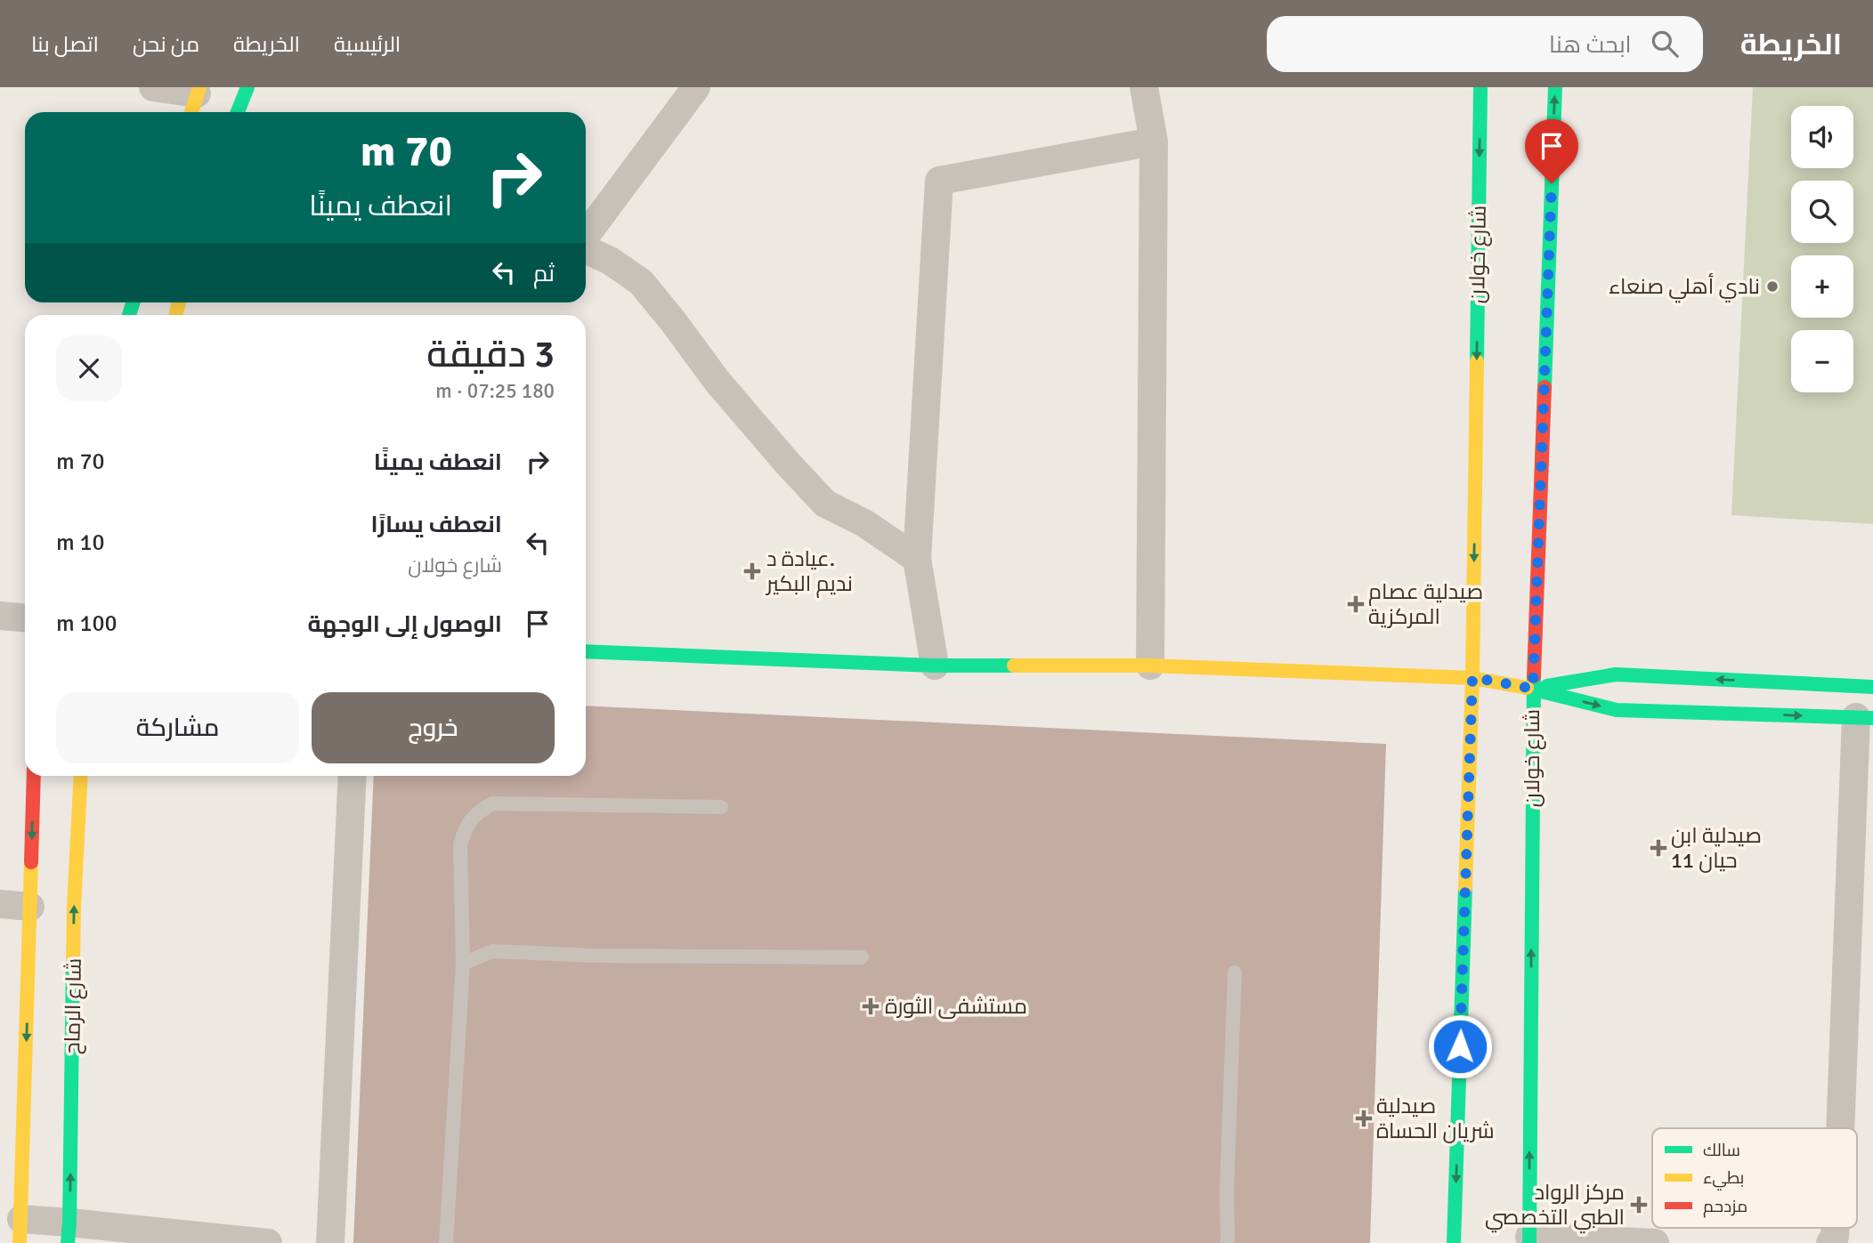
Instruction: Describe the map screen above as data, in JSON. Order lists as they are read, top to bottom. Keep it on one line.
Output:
{"streets":{"street":["شارع خولان","شارع الرماح"]},"places":{"other":["نادي أهلي صنعاء"],"health":["عيادة د. نديم البكير","صيدلية عصام المركزية","صيدلية ابن حيان 11","مستشفى الثورة","صيدلية شريان الحساة","مركز الرواد الطبي التخصصي"]},"legend":["سالك","بطيء","مزدحم"],"page":{"header":"الخريطة","search":"ابحث هنا","nav":["الرئيسية","الخريطة","من نحن","اتصل بنا"],"map_buttons":["+","−"],"turn":["70 m","انعطف يمينًا"],"then":"ثم","heading":["3 دقيقة","180 m · 07:25"],"list":[{"name":"انعطف يمينًا","value":"70 m"},{"name":"انعطف يسارًا","note":"شارع خولان","value":"10 m"},{"name":"الوصول إلى الوجهة","value":"100 m"}],"buttons":["خروج","مشاركة"]}}
